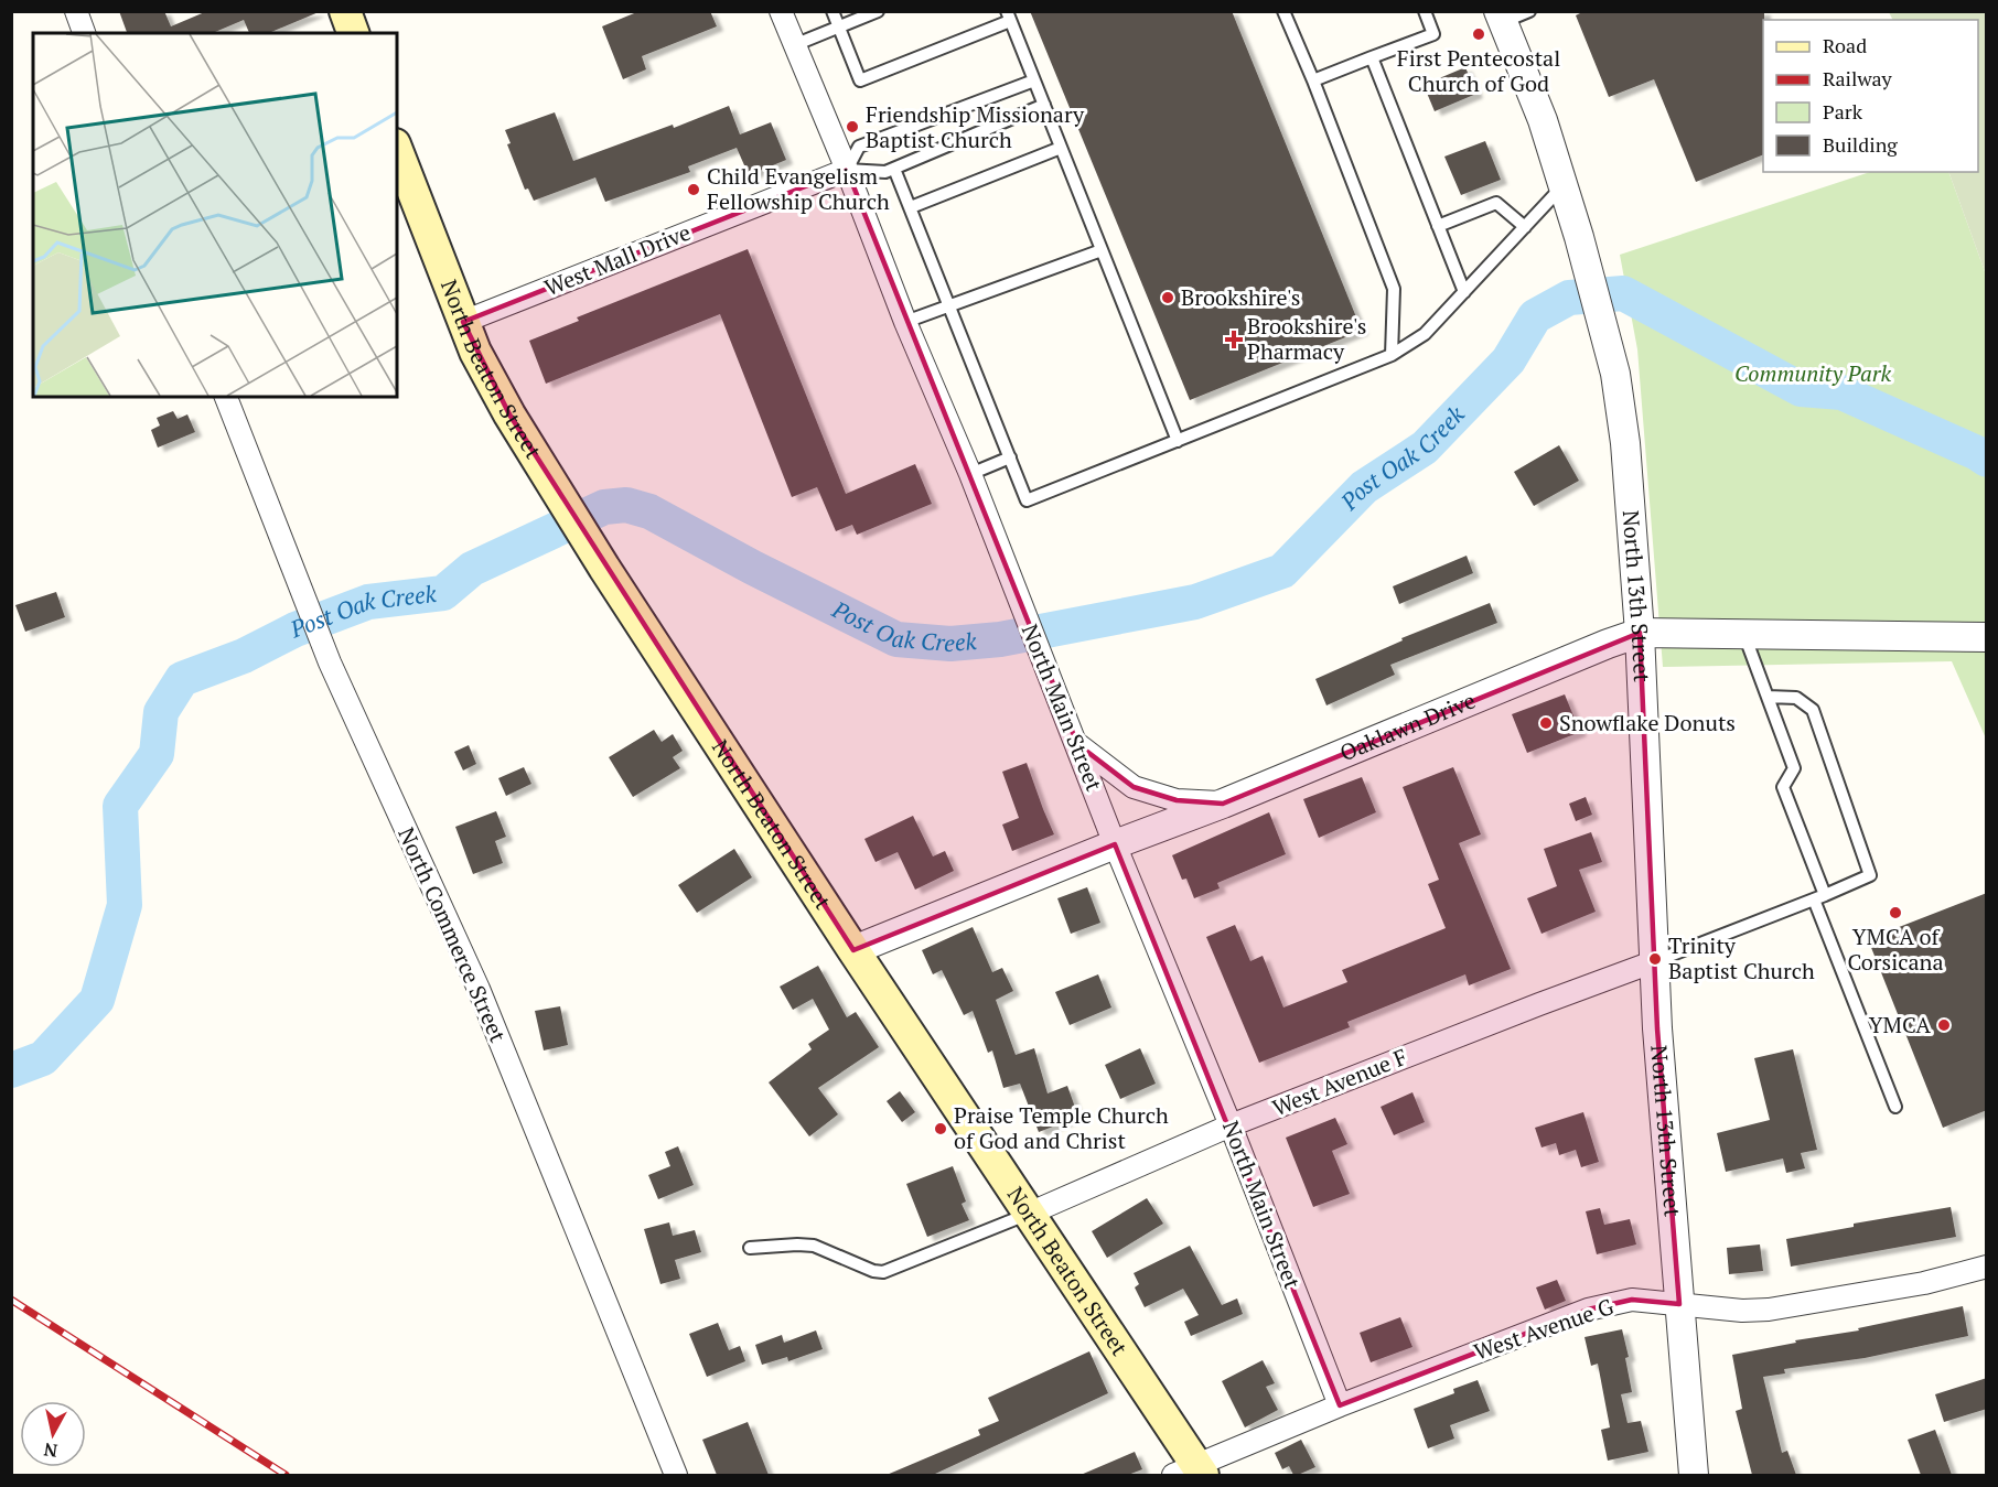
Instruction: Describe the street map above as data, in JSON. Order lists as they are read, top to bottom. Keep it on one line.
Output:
{"streets":{"main road":["North Beaton Street"],"street":["West Mall Drive","North 13th Street","North Main Street","Oaklawn Drive","North Commerce Street","West Avenue F","West Avenue G"]},"crossings":[["West Mall Drive","North Beaton Street"],["West Mall Drive","North Main Street"],["North Beaton Street","Oaklawn Drive"],["North Beaton Street","West Avenue F"],["North Beaton Street","West Avenue G"],["North 13th Street","Oaklawn Drive"],["North 13th Street","West Avenue F"],["North 13th Street","West Avenue G"],["North Main Street","Oaklawn Drive"],["North Main Street","West Avenue F"],["North Main Street","West Avenue G"]],"water":["Post Oak Creek"],"parks":["Community Park"],"places":{"other":["First Pentecostal Church of God","Friendship Missionary Baptist Church","Child Evangelism Fellowship Church","Brookshire's","Snowflake Donuts","YMCA of Corsicana","Trinity Baptist Church","YMCA","Praise Temple Church of God and Christ"],"health":["Brookshire's Pharmacy"]},"legend":["Road","Railway","Park","Building"],"north":"bottom"}
